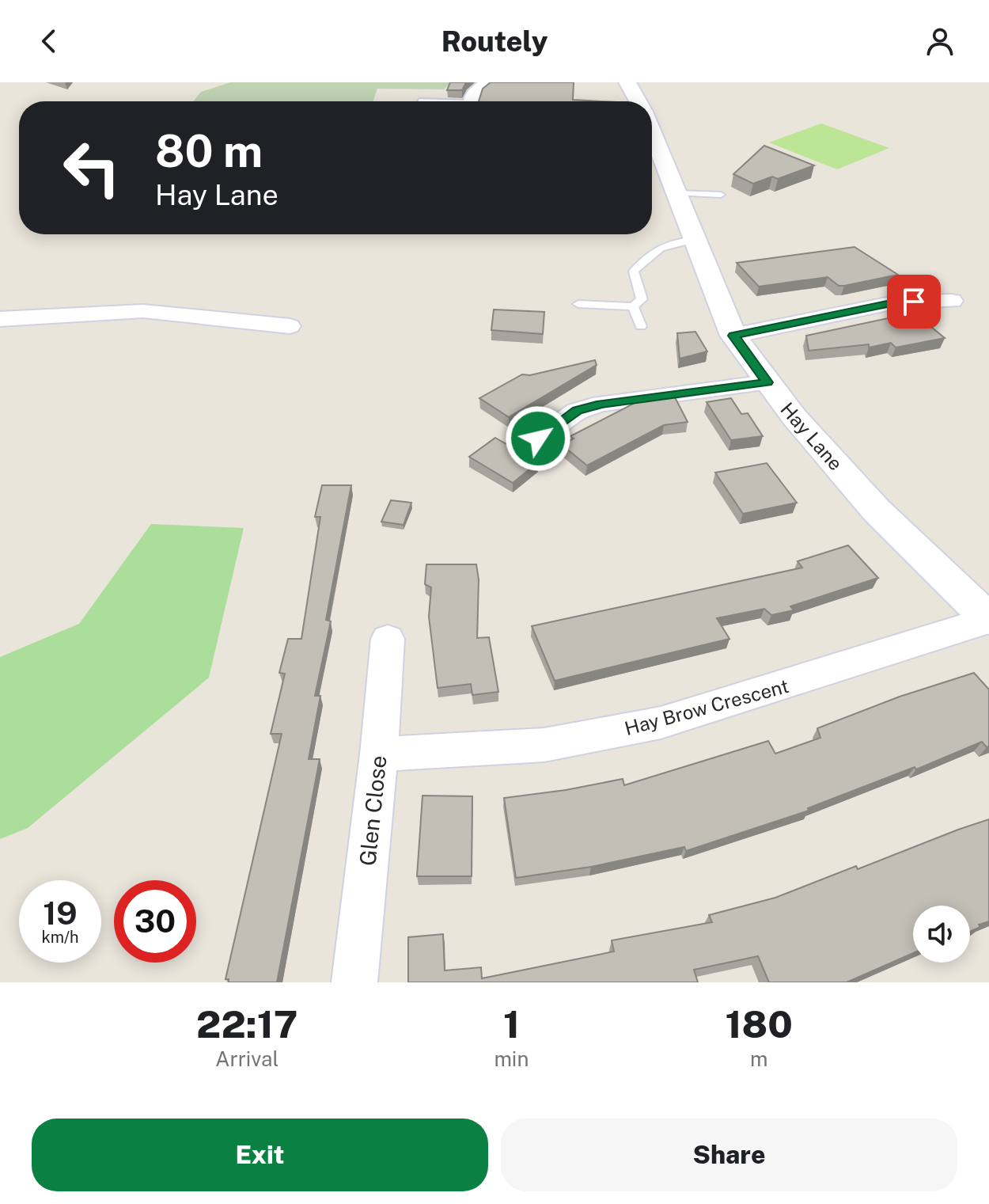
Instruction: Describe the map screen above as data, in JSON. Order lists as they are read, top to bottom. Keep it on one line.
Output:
{"streets":{"street":["Hay Lane","Hay Brow Crescent","Glen Close"]},"crossings":[["Hay Lane","Hay Brow Crescent"],["Hay Brow Crescent","Glen Close"]],"page":{"header":"Routely","turn":["80 m","Hay Lane"],"speed":"19 km/h","limit":"30","eta":["22:17","Arrival","1","min","180","m"],"buttons":["Exit","Share"]}}
